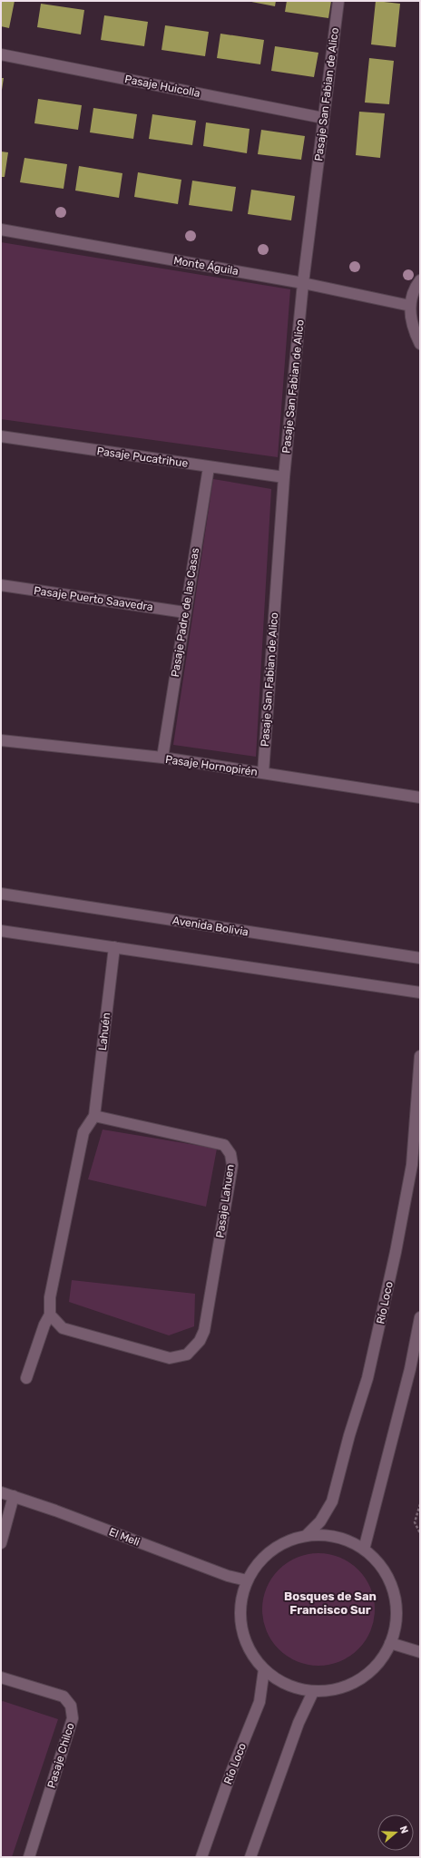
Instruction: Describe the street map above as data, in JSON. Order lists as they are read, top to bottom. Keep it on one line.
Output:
{"streets":{"street":["Pasaje Huicolla","Pasaje San Fabian de Alico","Monte Águila","Pasaje Pucatrihue","Pasaje Puerto Saavedra","Pasaje Padre de las Casas","Pasaje Hornopirén","Avenida Bolivia","Lahuén","Pasaje Lahuen","Río Loco","El Meli","Pasaje Chilco"]},"crossings":[["Pasaje Huicolla","Pasaje San Fabian de Alico"],["Pasaje San Fabian de Alico","Monte Águila"],["Pasaje San Fabian de Alico","Pasaje Pucatrihue"],["Pasaje San Fabian de Alico","Pasaje Hornopirén"],["Pasaje Pucatrihue","Pasaje Padre de las Casas"],["Pasaje Puerto Saavedra","Pasaje Padre de las Casas"],["Pasaje Padre de las Casas","Pasaje Hornopirén"],["Lahuén","Pasaje Lahuen"]],"districts":["Bosques de San Francisco Sur"],"north":"right"}
